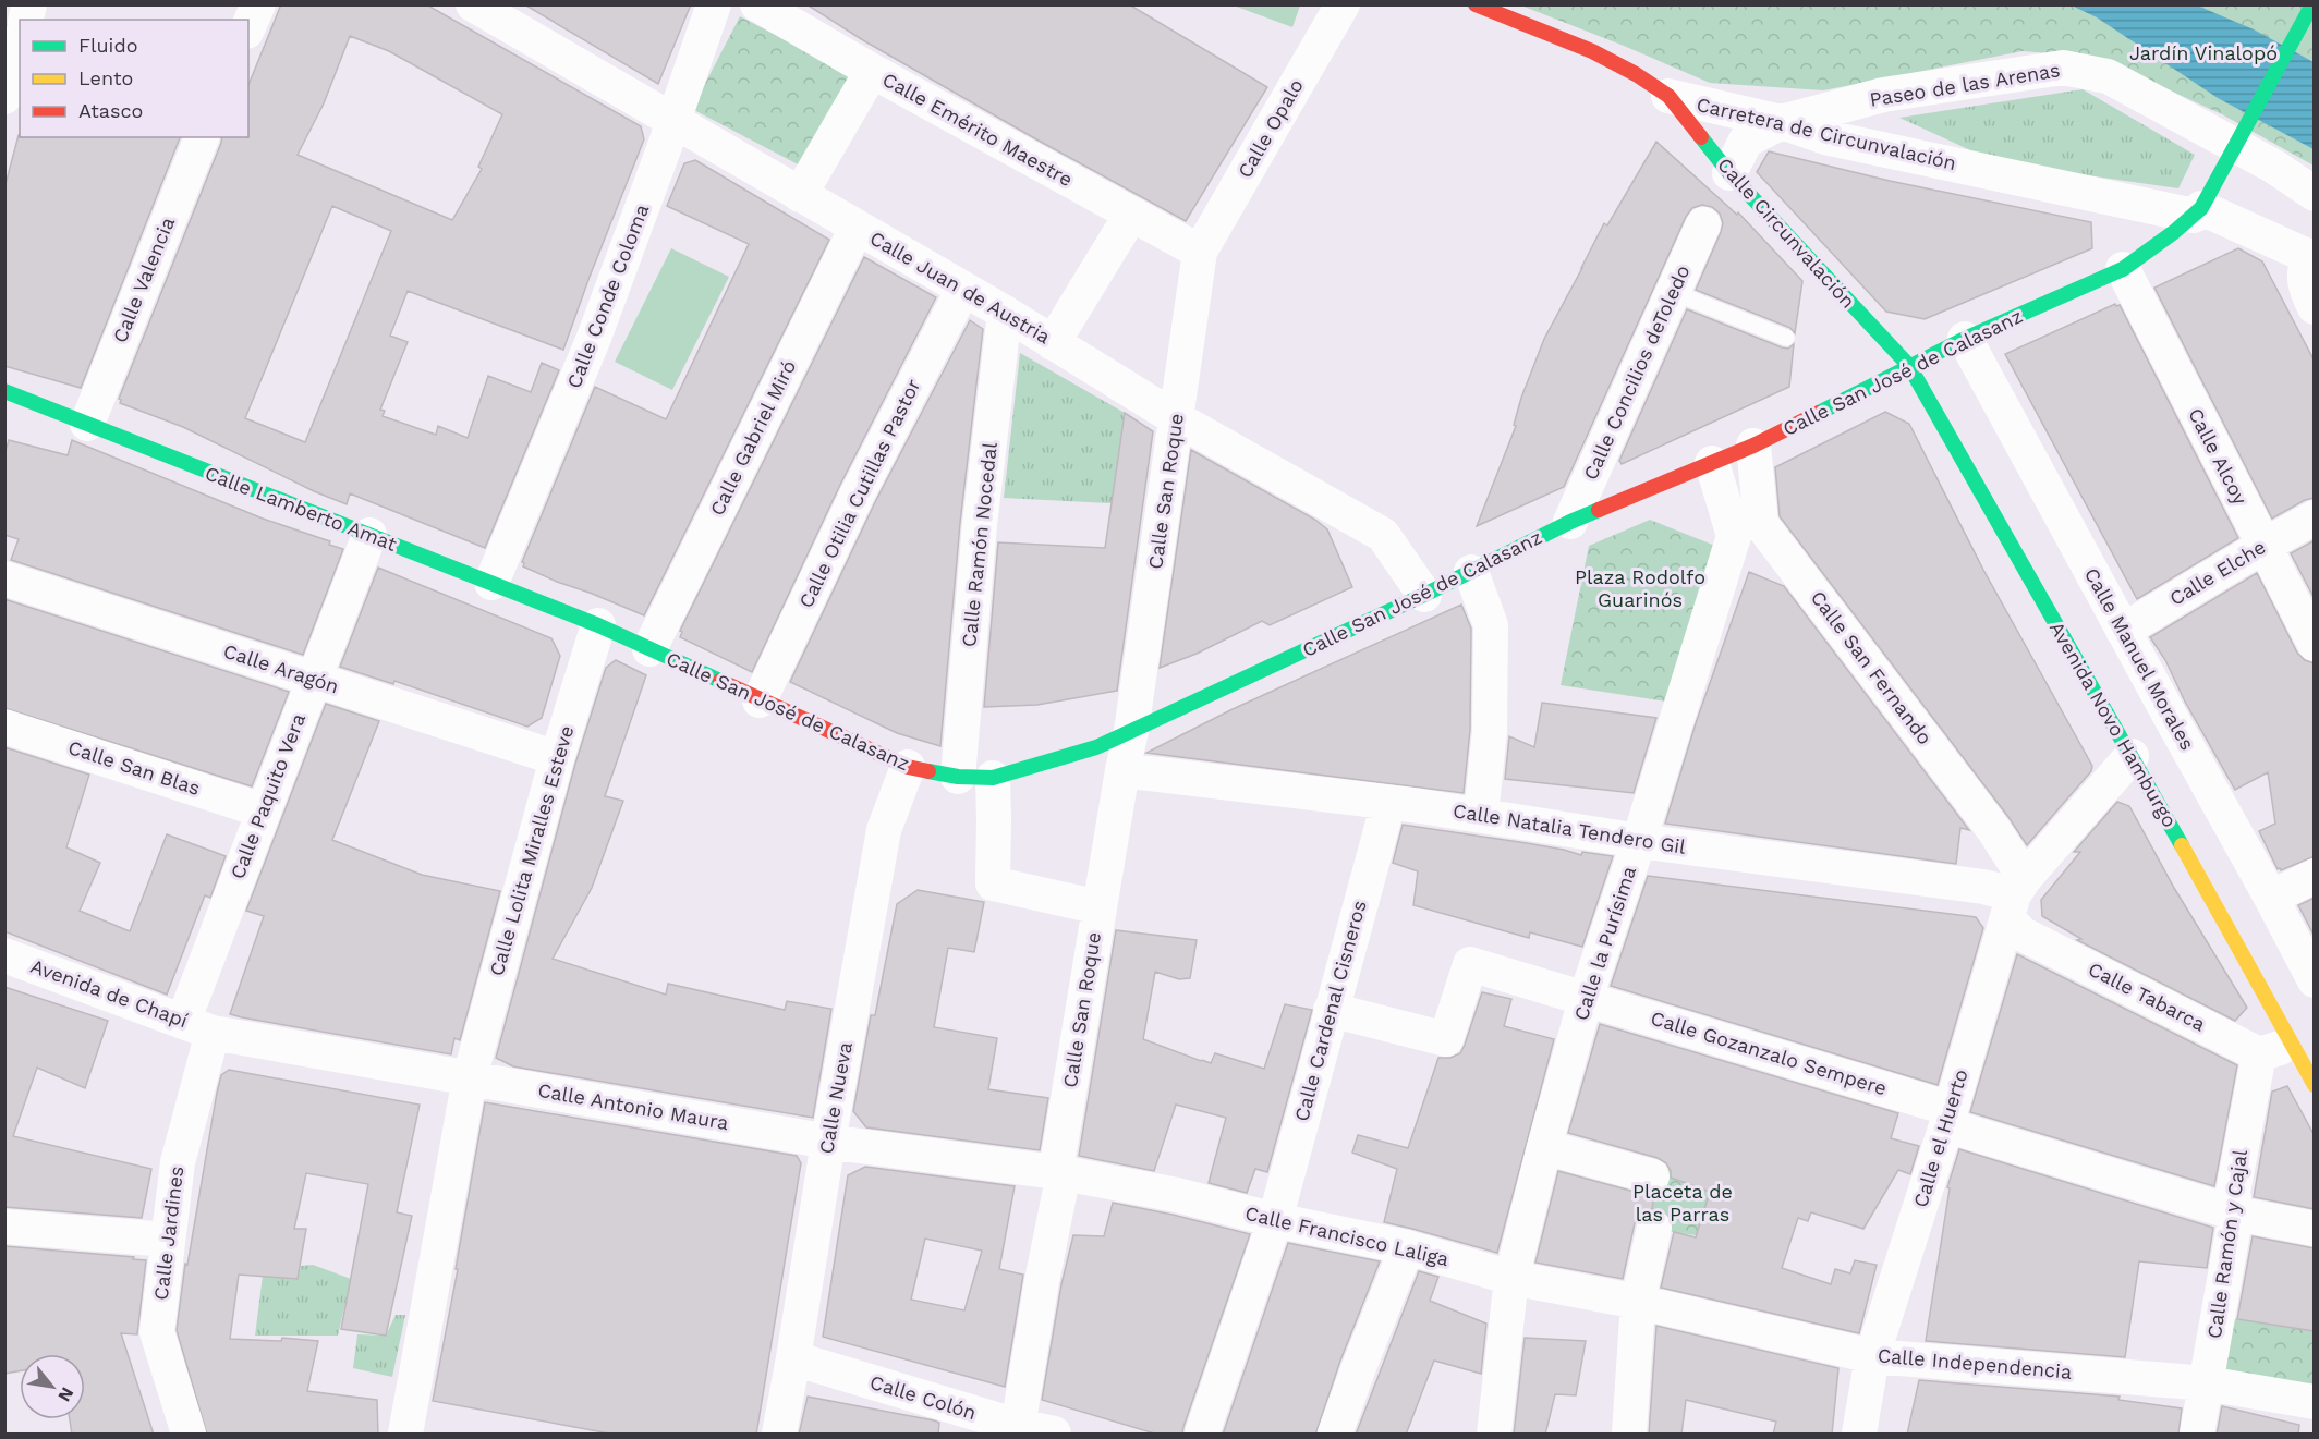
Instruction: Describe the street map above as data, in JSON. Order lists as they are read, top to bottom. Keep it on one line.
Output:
{"streets":{"street":["Paseo de las Arenas","Calle Opalo","Calle Emérito Maestre","Carretera de Circunvalación","Calle Circunvalación","Calle Valencia","Calle Juan de Austria","Calle Conde Coloma","Calle Concilios deToledo","Calle San José de Calasanz","Calle Gabriel Miró","Calle Alcoy","Calle San Roque","Calle Otilia Cutillas Pastor","Calle Lamberto Amat","Calle Ramón Nocedal","Calle Elche","Calle Manuel Morales","Calle San Fernando","Calle Aragón","Avenida Novo Hamburgo","Calle San Blas","Calle Paquito Vera","Calle Natalia Tendero Gil","Calle Lolita Miralles Esteve","Calle la Purísima","Avenida de Chapí","Calle Tabarca","Calle Cardenal Cisneros","Calle Gozanzalo Sempere","Calle Nueva","Calle Antonio Maura","Calle el Huerto","Calle Jardines","Calle Francisco Laliga","Calle Ramón y Cajal","Calle Independencia","Calle Colón"]},"crossings":[["Paseo de las Arenas","Carretera de Circunvalación"],["Paseo de las Arenas","Calle Circunvalación"],["Calle Opalo","Calle Emérito Maestre"],["Calle Opalo","Calle San Roque"],["Calle Emérito Maestre","Calle San Roque"],["Carretera de Circunvalación","Calle Circunvalación"],["Carretera de Circunvalación","Calle San José de Calasanz"],["Calle Circunvalación","Calle San José de Calasanz"],["Calle Circunvalación","Avenida Novo Hamburgo"],["Calle Valencia","Calle Lamberto Amat"],["Calle Juan de Austria","Calle Conde Coloma"],["Calle Juan de Austria","Calle San José de Calasanz"],["Calle Juan de Austria","Calle Gabriel Miró"],["Calle Juan de Austria","Calle San Roque"],["Calle Juan de Austria","Calle Otilia Cutillas Pastor"],["Calle Juan de Austria","Calle Ramón Nocedal"],["Calle Conde Coloma","Calle Lamberto Amat"],["Calle Concilios deToledo","Calle San José de Calasanz"],["Calle San José de Calasanz","Calle Gabriel Miró"],["Calle San José de Calasanz","Calle Alcoy"],["Calle San José de Calasanz","Calle San Roque"],["Calle San José de Calasanz","Calle Otilia Cutillas Pastor"],["Calle San José de Calasanz","Calle Lamberto Amat"],["Calle San José de Calasanz","Calle Ramón Nocedal"],["Calle San José de Calasanz","Calle Manuel Morales"],["Calle San José de Calasanz","Avenida Novo Hamburgo"],["Calle San José de Calasanz","Calle Lolita Miralles Esteve"],["Calle San José de Calasanz","Calle Nueva"],["Calle Alcoy","Calle Elche"],["Calle San Roque","Calle Natalia Tendero Gil"],["Calle San Roque","Calle Antonio Maura"],["Calle San Roque","Calle Francisco Laliga"],["Calle San Roque","Calle Colón"],["Calle Lamberto Amat","Calle Paquito Vera"],["Calle Lamberto Amat","Calle Lolita Miralles Esteve"],["Calle Elche","Calle Manuel Morales"],["Calle San Fernando","Calle Natalia Tendero Gil"],["Calle San Fernando","Calle la Purísima"],["Calle San Fernando","Calle Tabarca"],["Calle San Fernando","Calle el Huerto"],["Calle Aragón","Calle Paquito Vera"],["Calle Aragón","Calle Lolita Miralles Esteve"],["Calle San Blas","Calle Paquito Vera"],["Calle Paquito Vera","Avenida de Chapí"],["Calle Paquito Vera","Calle Antonio Maura"],["Calle Paquito Vera","Calle Jardines"],["Calle Natalia Tendero Gil","Calle la Purísima"],["Calle Natalia Tendero Gil","Calle Tabarca"],["Calle Natalia Tendero Gil","Calle Cardenal Cisneros"],["Calle Natalia Tendero Gil","Calle el Huerto"],["Calle Lolita Miralles Esteve","Calle Antonio Maura"],["Calle la Purísima","Calle Gozanzalo Sempere"],["Calle la Purísima","Calle Francisco Laliga"],["Avenida de Chapí","Calle Antonio Maura"],["Avenida de Chapí","Calle Jardines"],["Calle Tabarca","Calle el Huerto"],["Calle Tabarca","Calle Ramón y Cajal"],["Calle Cardenal Cisneros","Calle Gozanzalo Sempere"],["Calle Cardenal Cisneros","Calle Francisco Laliga"],["Calle Gozanzalo Sempere","Calle el Huerto"],["Calle Gozanzalo Sempere","Calle Ramón y Cajal"],["Calle Nueva","Calle Antonio Maura"],["Calle Nueva","Calle Colón"],["Calle Antonio Maura","Calle Jardines"],["Calle Antonio Maura","Calle Francisco Laliga"],["Calle el Huerto","Calle Independencia"],["Calle Francisco Laliga","Calle Independencia"],["Calle Ramón y Cajal","Calle Independencia"]],"parks":["Jardín Vinalopó","Plaza Rodolfo Guarinós","Placeta de las Parras"],"legend":["Fluido","Lento","Atasco"],"north":"bottom right"}
